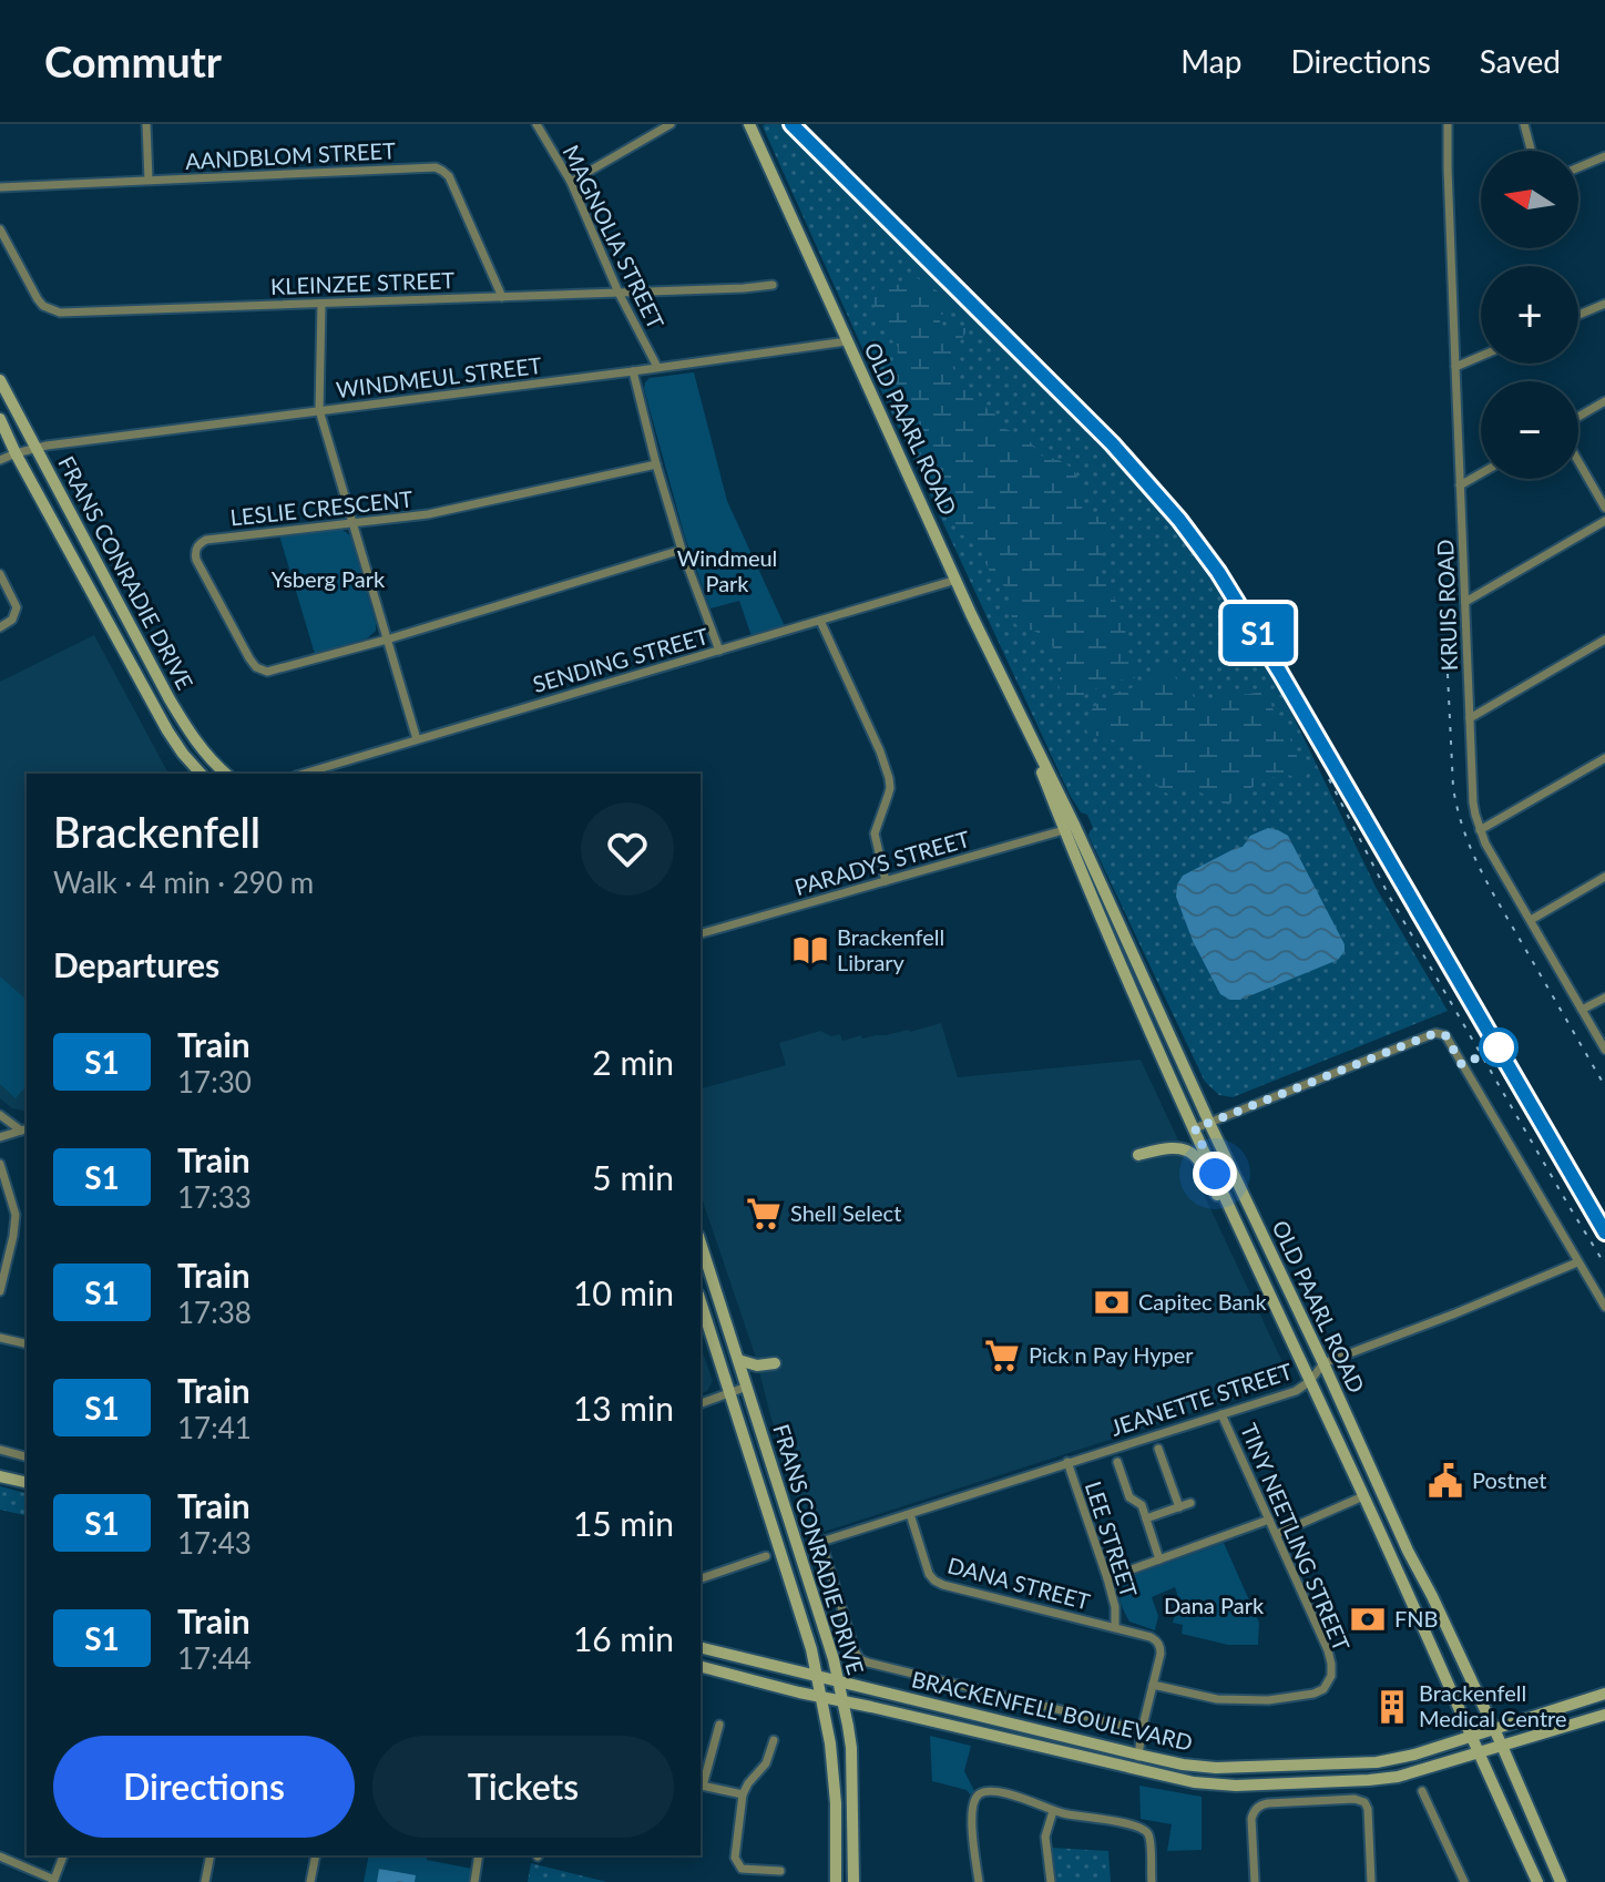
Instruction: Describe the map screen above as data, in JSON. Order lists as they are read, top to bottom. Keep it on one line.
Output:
{"streets":{"street":["AANDBLOM STREET","MAGNOLIA STREET","KLEINZEE STREET","WINDMEUL STREET","OLD PAARL ROAD","LESLIE CRESCENT","FRANS CONRADIE DRIVE","KRUIS ROAD","SENDING STREET","PARADYS STREET","JEANETTE STREET","TINY NEETLING STREET","LEE STREET","DANA STREET","BRACKENFELL BOULEVARD"]},"crossings":[["AANDBLOM STREET","KLEINZEE STREET"],["MAGNOLIA STREET","KLEINZEE STREET"],["MAGNOLIA STREET","WINDMEUL STREET"],["WINDMEUL STREET","OLD PAARL ROAD"],["WINDMEUL STREET","FRANS CONRADIE DRIVE"],["OLD PAARL ROAD","SENDING STREET"],["OLD PAARL ROAD","PARADYS STREET"],["OLD PAARL ROAD","JEANETTE STREET"],["OLD PAARL ROAD","BRACKENFELL BOULEVARD"],["FRANS CONRADIE DRIVE","BRACKENFELL BOULEVARD"],["JEANETTE STREET","TINY NEETLING STREET"],["JEANETTE STREET","LEE STREET"],["JEANETTE STREET","DANA STREET"],["TINY NEETLING STREET","DANA STREET"],["LEE STREET","DANA STREET"]],"parks":["Windmeul Park","Ysberg Park","Dana Park"],"places":{"library":["Brackenfell Library"],"supermarket":["Shell Select","Pick n Pay Hyper"],"bank":["Capitec Bank","FNB"],"public building":["Postnet"],"building":["Brackenfell Medical Centre"]},"north":"left","page":{"header":"Commutr","nav":["Map","Directions","Saved"],"on_map":"S1","map_buttons":["+","−"],"heading":[["Brackenfell","Walk · 4 min · 290 m"],"Departures"],"list":[{"mark":"S1","name":"Train","note":"17:30","value":"2 min"},{"mark":"S1","name":"Train","note":"17:33","value":"5 min"},{"mark":"S1","name":"Train","note":"17:38","value":"10 min"},{"mark":"S1","name":"Train","note":"17:41","value":"13 min"},{"mark":"S1","name":"Train","note":"17:43","value":"15 min"},{"mark":"S1","name":"Train","note":"17:44","value":"16 min"}],"buttons":["Directions","Tickets"]}}
